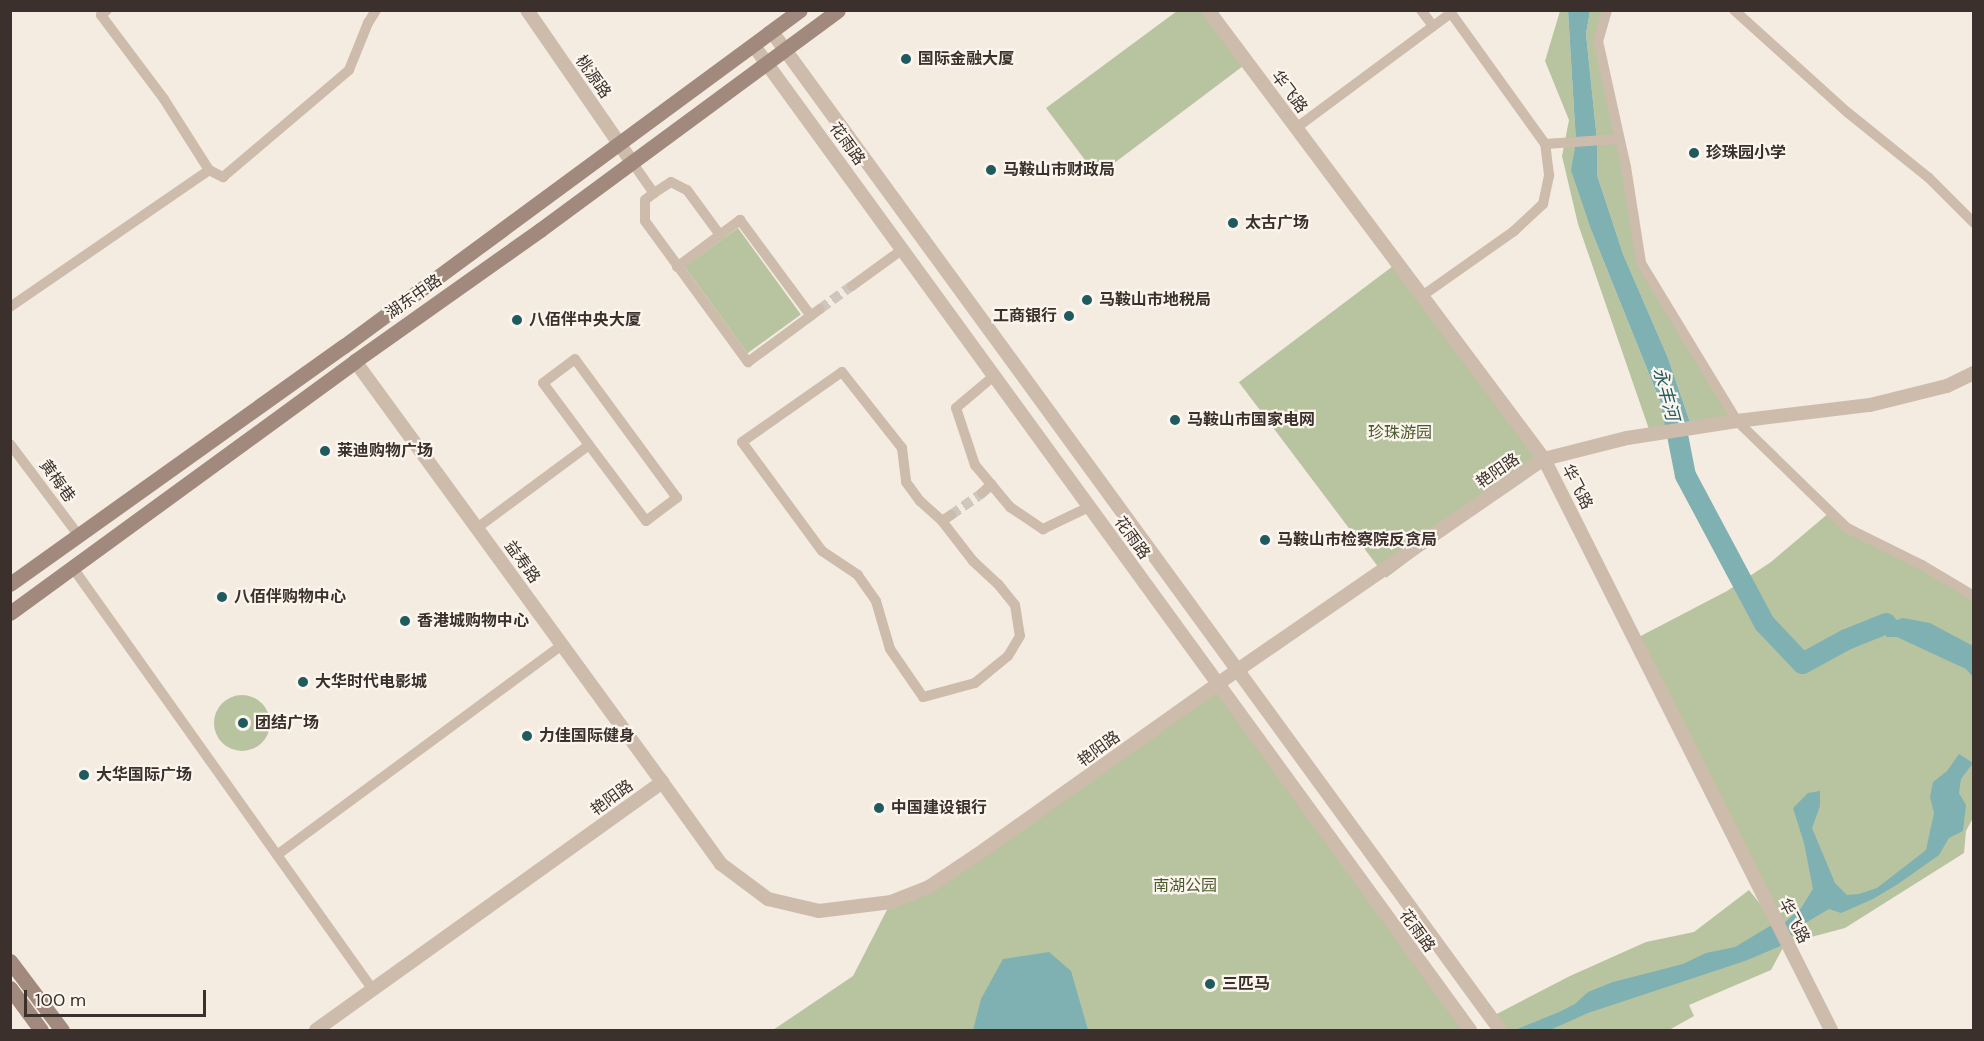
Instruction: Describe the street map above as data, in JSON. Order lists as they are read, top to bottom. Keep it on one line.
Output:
{"streets":{"main road":["湖东中路"],"street":["桃源路","华飞路","花雨路","艳阳路","黄梅巷","益寿路"]},"crossings":[["桃源路","湖东中路"],["华飞路","艳阳路"],["花雨路","湖东中路"],["花雨路","艳阳路"],["湖东中路","黄梅巷"],["湖东中路","益寿路"],["艳阳路","益寿路"]],"water":["永丰河"],"parks":["珍珠游园","南湖公园"],"places":["国际金融大厦","珍珠园小学","马鞍山市财政局","太古广场","马鞍山市地税局","工商银行","八佰伴中央大厦","马鞍山市国家电网","莱迪购物广场","马鞍山市检察院反贪局","八佰伴购物中心","香港城购物中心","大华时代电影城","团结广场","力佳国际健身","大华国际广场","中国建设银行","三匹马"],"scale_bar":"100 m"}
